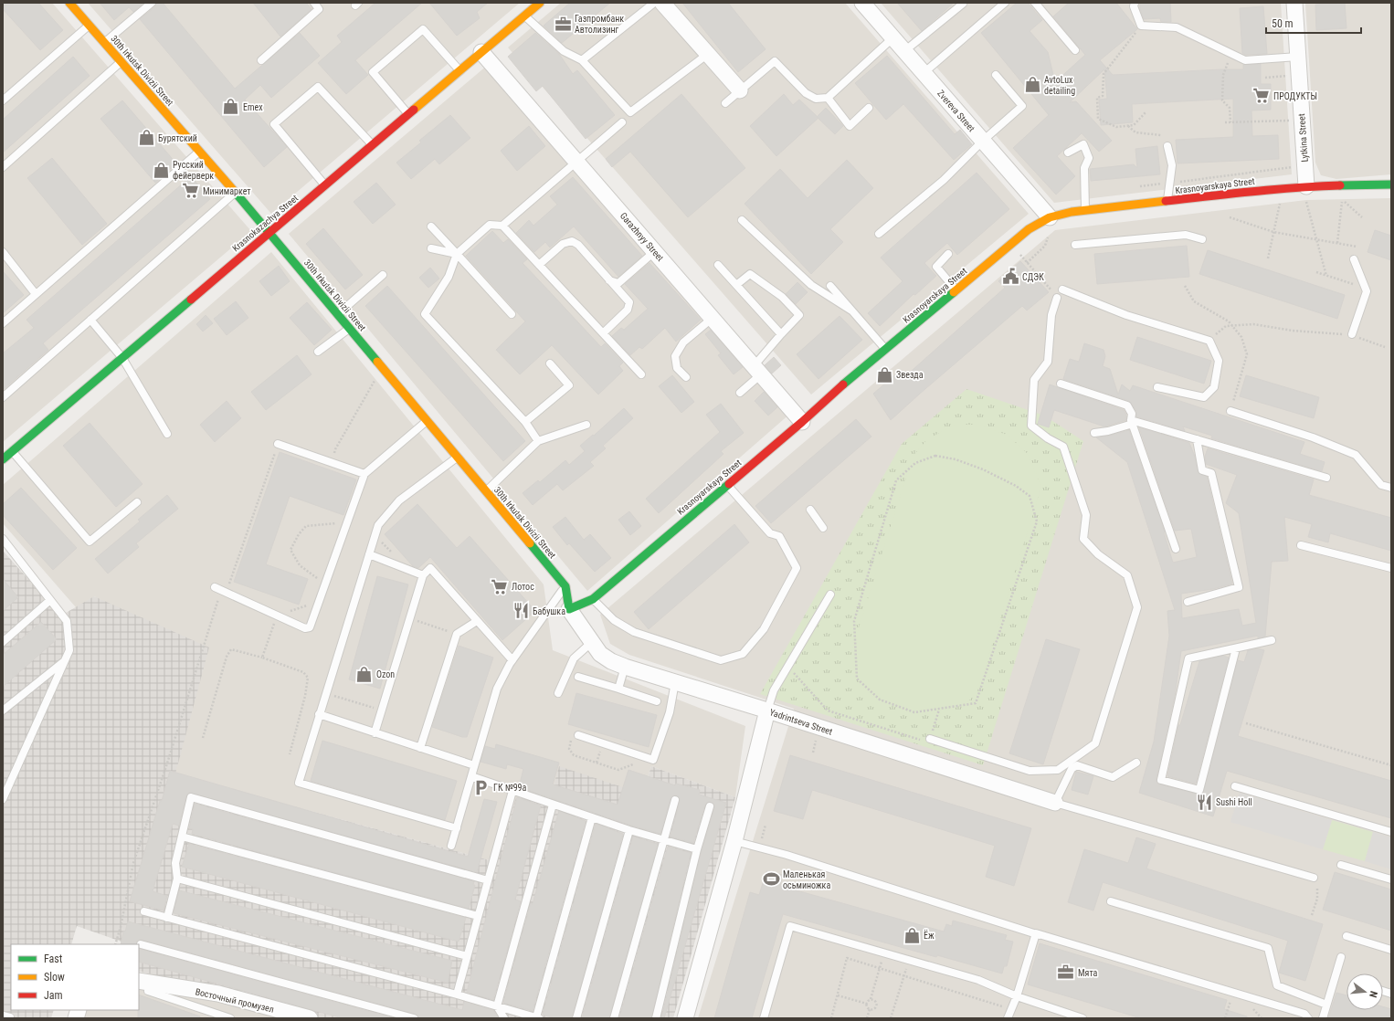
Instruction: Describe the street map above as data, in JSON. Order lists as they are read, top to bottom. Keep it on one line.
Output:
{"streets":{"street":["30th Irkutsk Divizii Street","Zvereva Street","Lytkina Street","Krasnoyarskaya Street","Krasnokazachya Street","Garazhnyy Street","Yadrintseva Street","Восточный промузел"]},"crossings":[["30th Irkutsk Divizii Street","Krasnokazachya Street"],["Zvereva Street","Krasnoyarskaya Street"],["Lytkina Street","Krasnoyarskaya Street"],["Krasnoyarskaya Street","Garazhnyy Street"],["Krasnoyarskaya Street","Yadrintseva Street"],["Krasnokazachya Street","Garazhnyy Street"]],"places":{"office":["Газпромбанк Автолизинг","Мята"],"shop":["AvtoLux detailing","Emex","Бурятский","Русский фейерверк","Звезда","Ozon","Ёж"],"supermarket":["ПРОДУКТЫ","Минимаркет","Лотос"],"public building":["СДЭК"],"restaurant":["Бабушка","Sushi Holl"],"parking":["ГК №99а"],"sports":["Маленькая осьминожка"]},"legend":["Fast","Slow","Jam"],"scale_bar":"50 m","north":"right"}
